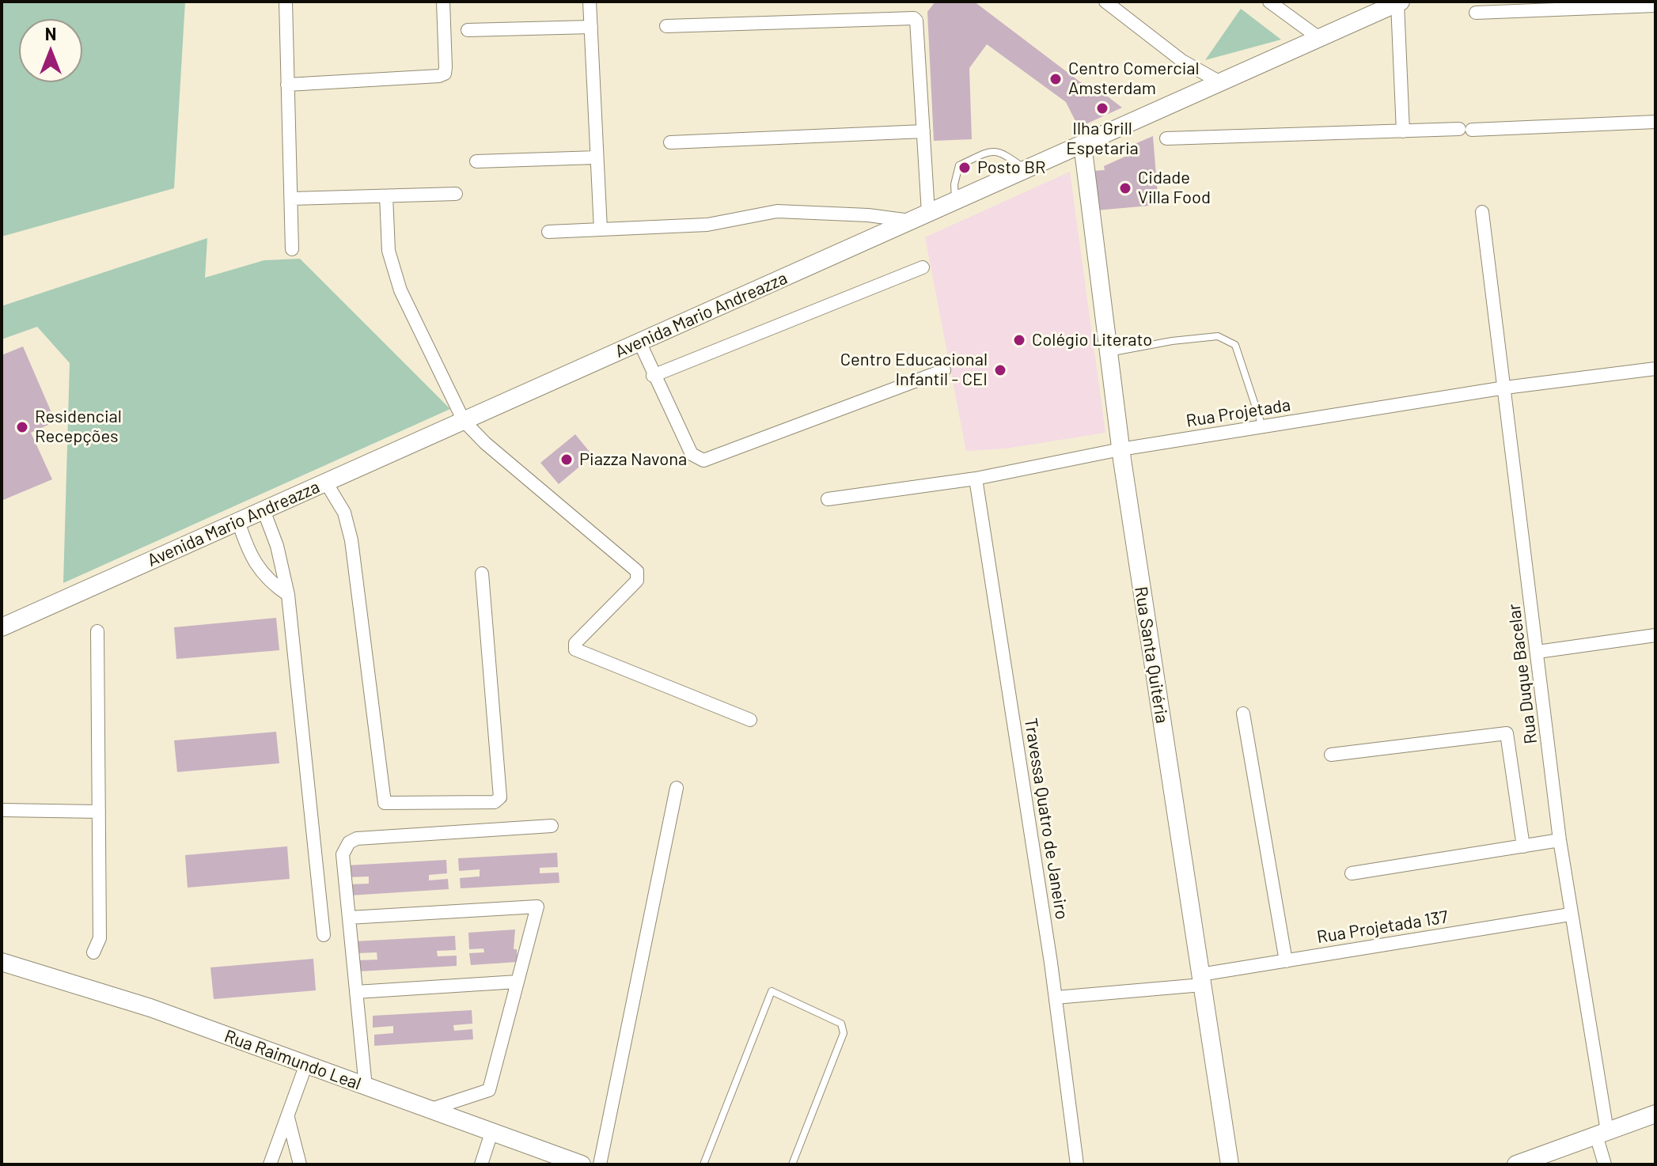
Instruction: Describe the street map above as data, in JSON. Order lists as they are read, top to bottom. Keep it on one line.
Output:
{"streets":{"street":["Avenida Mario Andreazza","Rua Projetada","Rua Santa Quitéria","Rua Duque Bacelar","Travessa Quatro de Janeiro","Rua Projetada 137","Rua Raimundo Leal"]},"crossings":[["Avenida Mario Andreazza","Rua Santa Quitéria"],["Rua Projetada","Rua Santa Quitéria"],["Rua Projetada","Rua Duque Bacelar"],["Rua Projetada","Travessa Quatro de Janeiro"],["Rua Santa Quitéria","Rua Projetada 137"],["Rua Duque Bacelar","Rua Projetada 137"],["Travessa Quatro de Janeiro","Rua Projetada 137"]],"places":["Centro Comercial Amsterdam","Ilha Grill Espetaria","Posto BR","Cidade Villa Food","Colégio Literato","Centro Educacional Infantil - CEI","Residencial Recepções","Piazza Navona"],"north":"top"}
